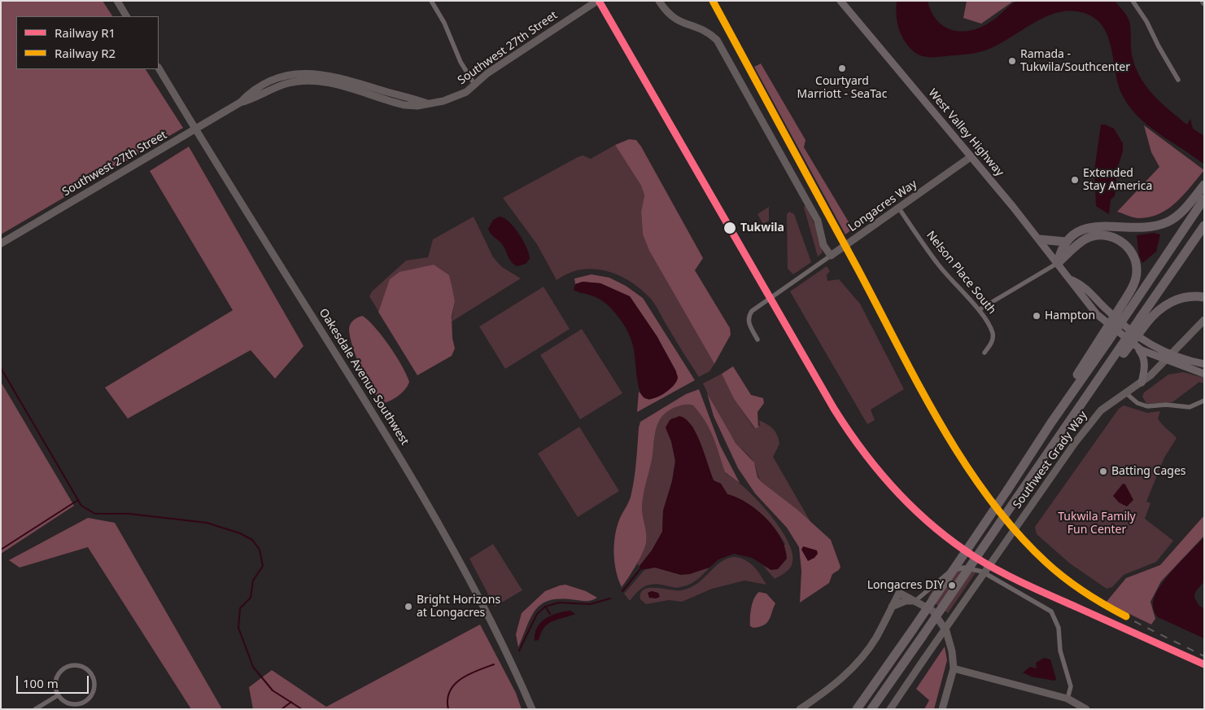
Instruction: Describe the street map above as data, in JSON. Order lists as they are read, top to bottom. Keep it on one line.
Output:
{"streets":{"main road":["West Valley Highway"],"street":["Southwest 27th Street","Longacres Way","Nelson Place South","Oakesdale Avenue Southwest","Southwest Grady Way"]},"crossings":[["Southwest 27th Street","Oakesdale Avenue Southwest"],["West Valley Highway","Longacres Way"],["West Valley Highway","Southwest Grady Way"],["Longacres Way","Nelson Place South"]],"parks":["Tukwila Family Fun Center"],"places":["Ramada - Tukwila/Southcenter","Courtyard Marriott - SeaTac","Extended Stay America","Tukwila","Hampton","Batting Cages","Longacres DIY","Bright Horizons at Longacres"],"lines":["rail line R1","rail line R2"],"legend":["Railway R1","Railway R2"],"scale_bar":"100 m"}
